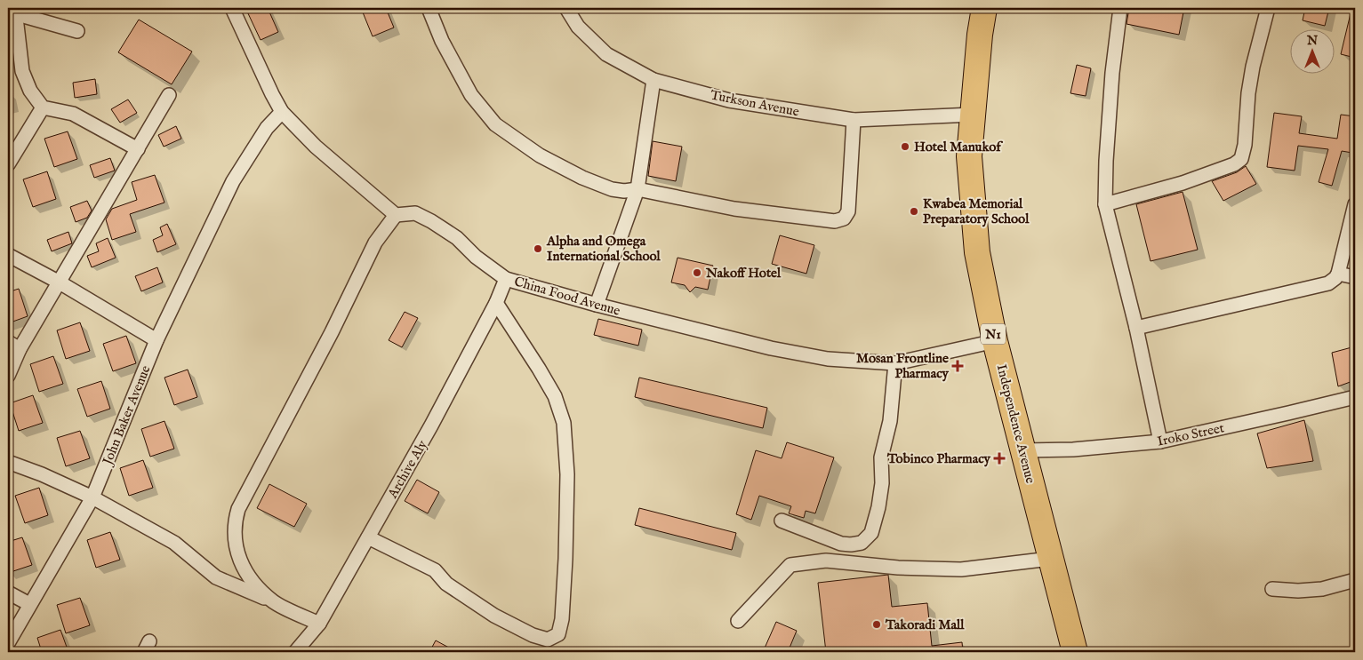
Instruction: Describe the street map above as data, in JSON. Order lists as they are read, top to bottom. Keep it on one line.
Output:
{"streets":{"highway":["N1","Independence Avenue"],"street":["Turkson Avenue","China Food Avenue","John Baker Avenue","Iroko Street","Archive Aly"]},"crossings":[["Turkson Avenue","Independence Avenue"],["China Food Avenue","Independence Avenue"],["China Food Avenue","Archive Aly"],["Independence Avenue","Iroko Street"]],"places":{"other":["Hotel Manukof","Kwabea Memorial Preparatory School","Alpha and Omega International School","Nakoff Hotel","Takoradi Mall"],"health":["Mosan Frontline Pharmacy","Tobinco Pharmacy"]},"north":"top"}
